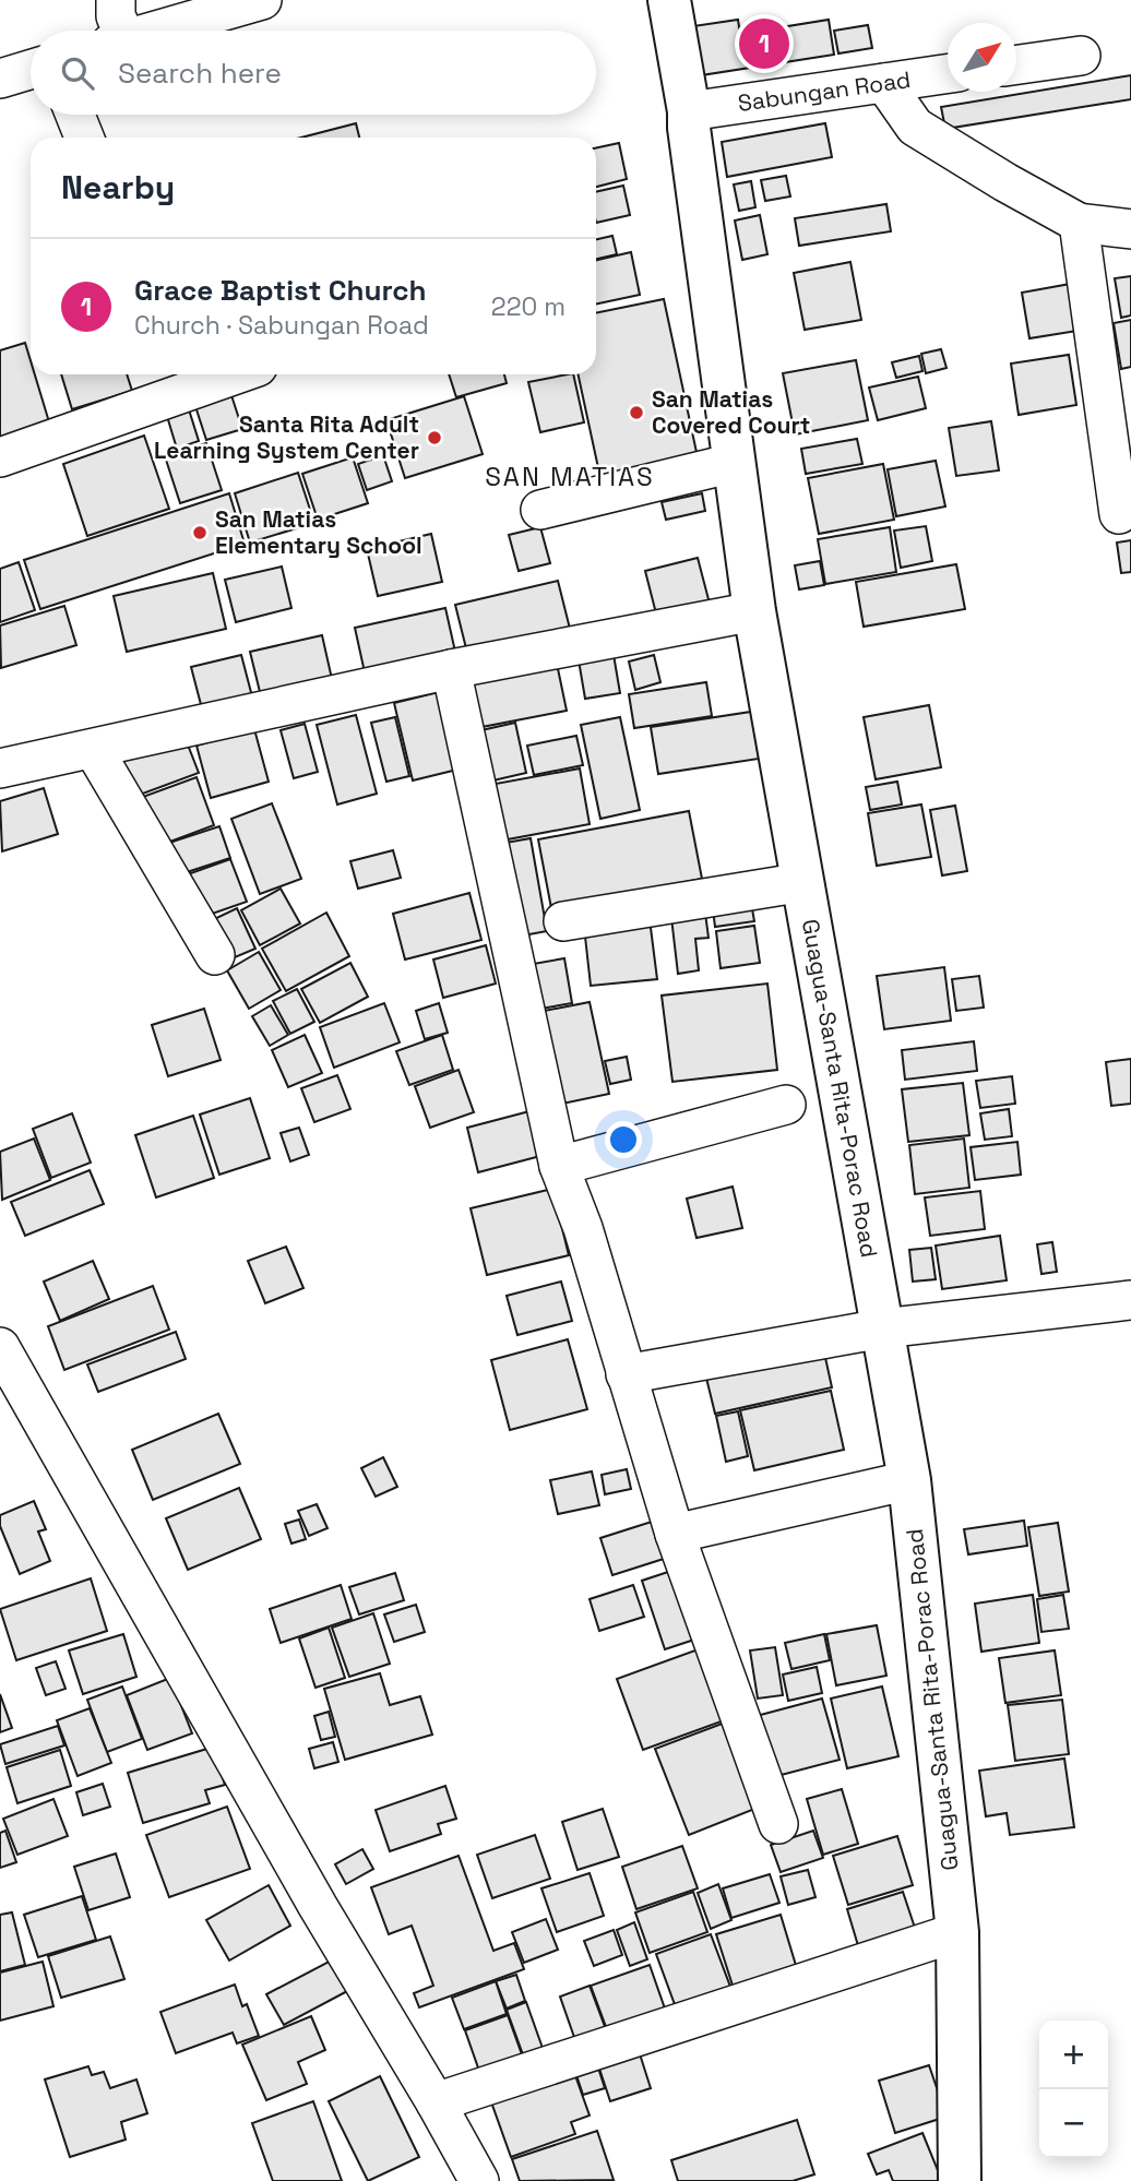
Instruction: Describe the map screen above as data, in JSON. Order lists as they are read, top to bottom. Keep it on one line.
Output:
{"streets":{"main road":["Guagua-Santa Rita-Porac Road"],"street":["Sabungan Road"]},"crossings":[["Sabungan Road","Guagua-Santa Rita-Porac Road"]],"districts":["SAN MATIAS"],"places":["San Matias Covered Court","Santa Rita Adult Learning System Center","San Matias Elementary School"],"north":"top right","page":{"pins":"1","search":"Search here","heading":"Nearby","list":[{"mark":"1","name":"Grace Baptist Church","note":"Church · Sabungan Road","value":"220 m"}],"map_buttons":["+","−"]}}
